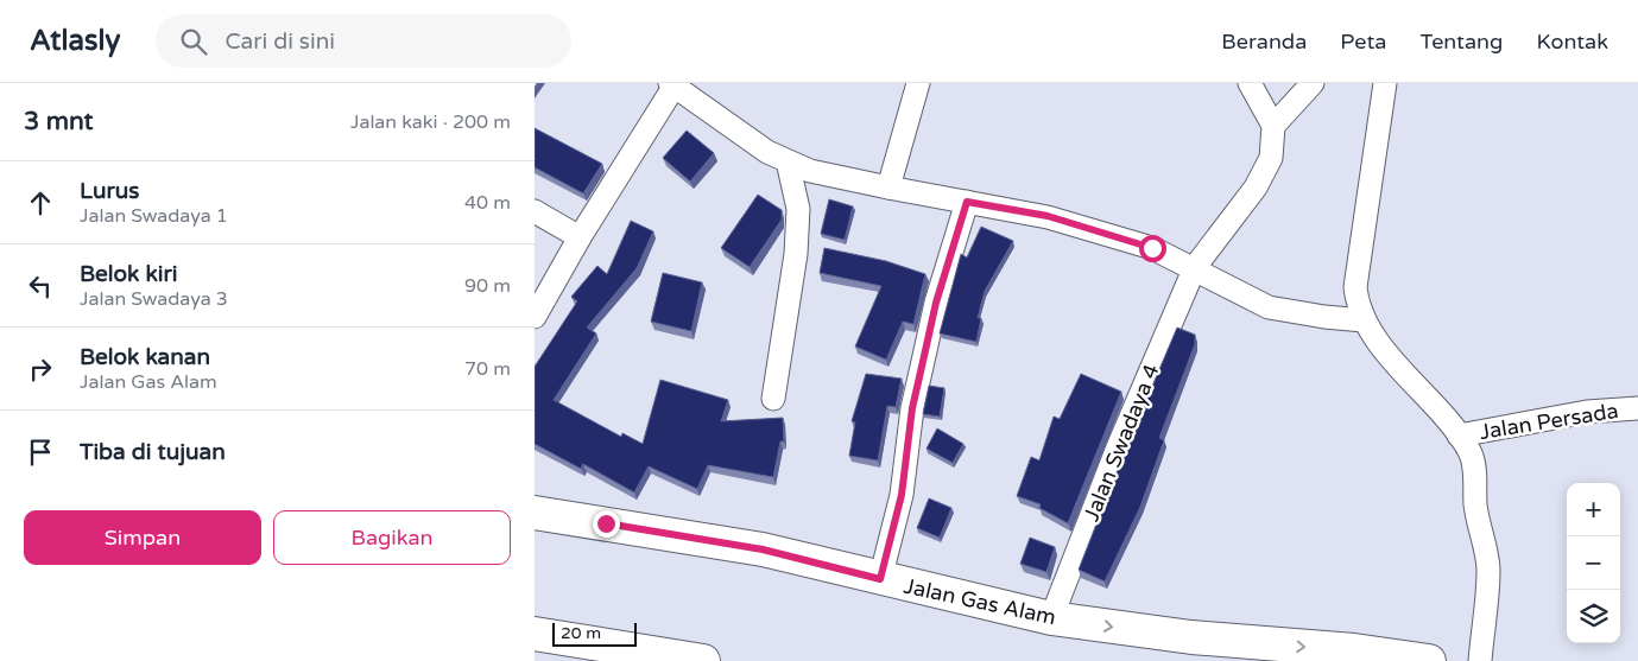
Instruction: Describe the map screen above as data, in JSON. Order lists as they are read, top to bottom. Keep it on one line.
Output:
{"streets":{"main road":["Jalan Gas Alam"],"street":["Jalan Persada","Jalan Swadaya 4"]},"crossings":[["Jalan Swadaya 4","Jalan Gas Alam"]],"one_way":["Jalan Gas Alam"],"scale_bar":"20 m","page":{"header":"Atlasly","search":"Cari di sini","nav":["Beranda","Peta","Tentang","Kontak"],"heading":["3 mnt","Jalan kaki · 200 m"],"list":[["Lurus","Jalan Swadaya 1","40 m"],["Belok kiri","Jalan Swadaya 3","90 m"],["Belok kanan","Jalan Gas Alam","70 m"],"Tiba di tujuan"],"map_buttons":["+","−"],"buttons":["Simpan","Bagikan"],"scale":"20 m"}}
